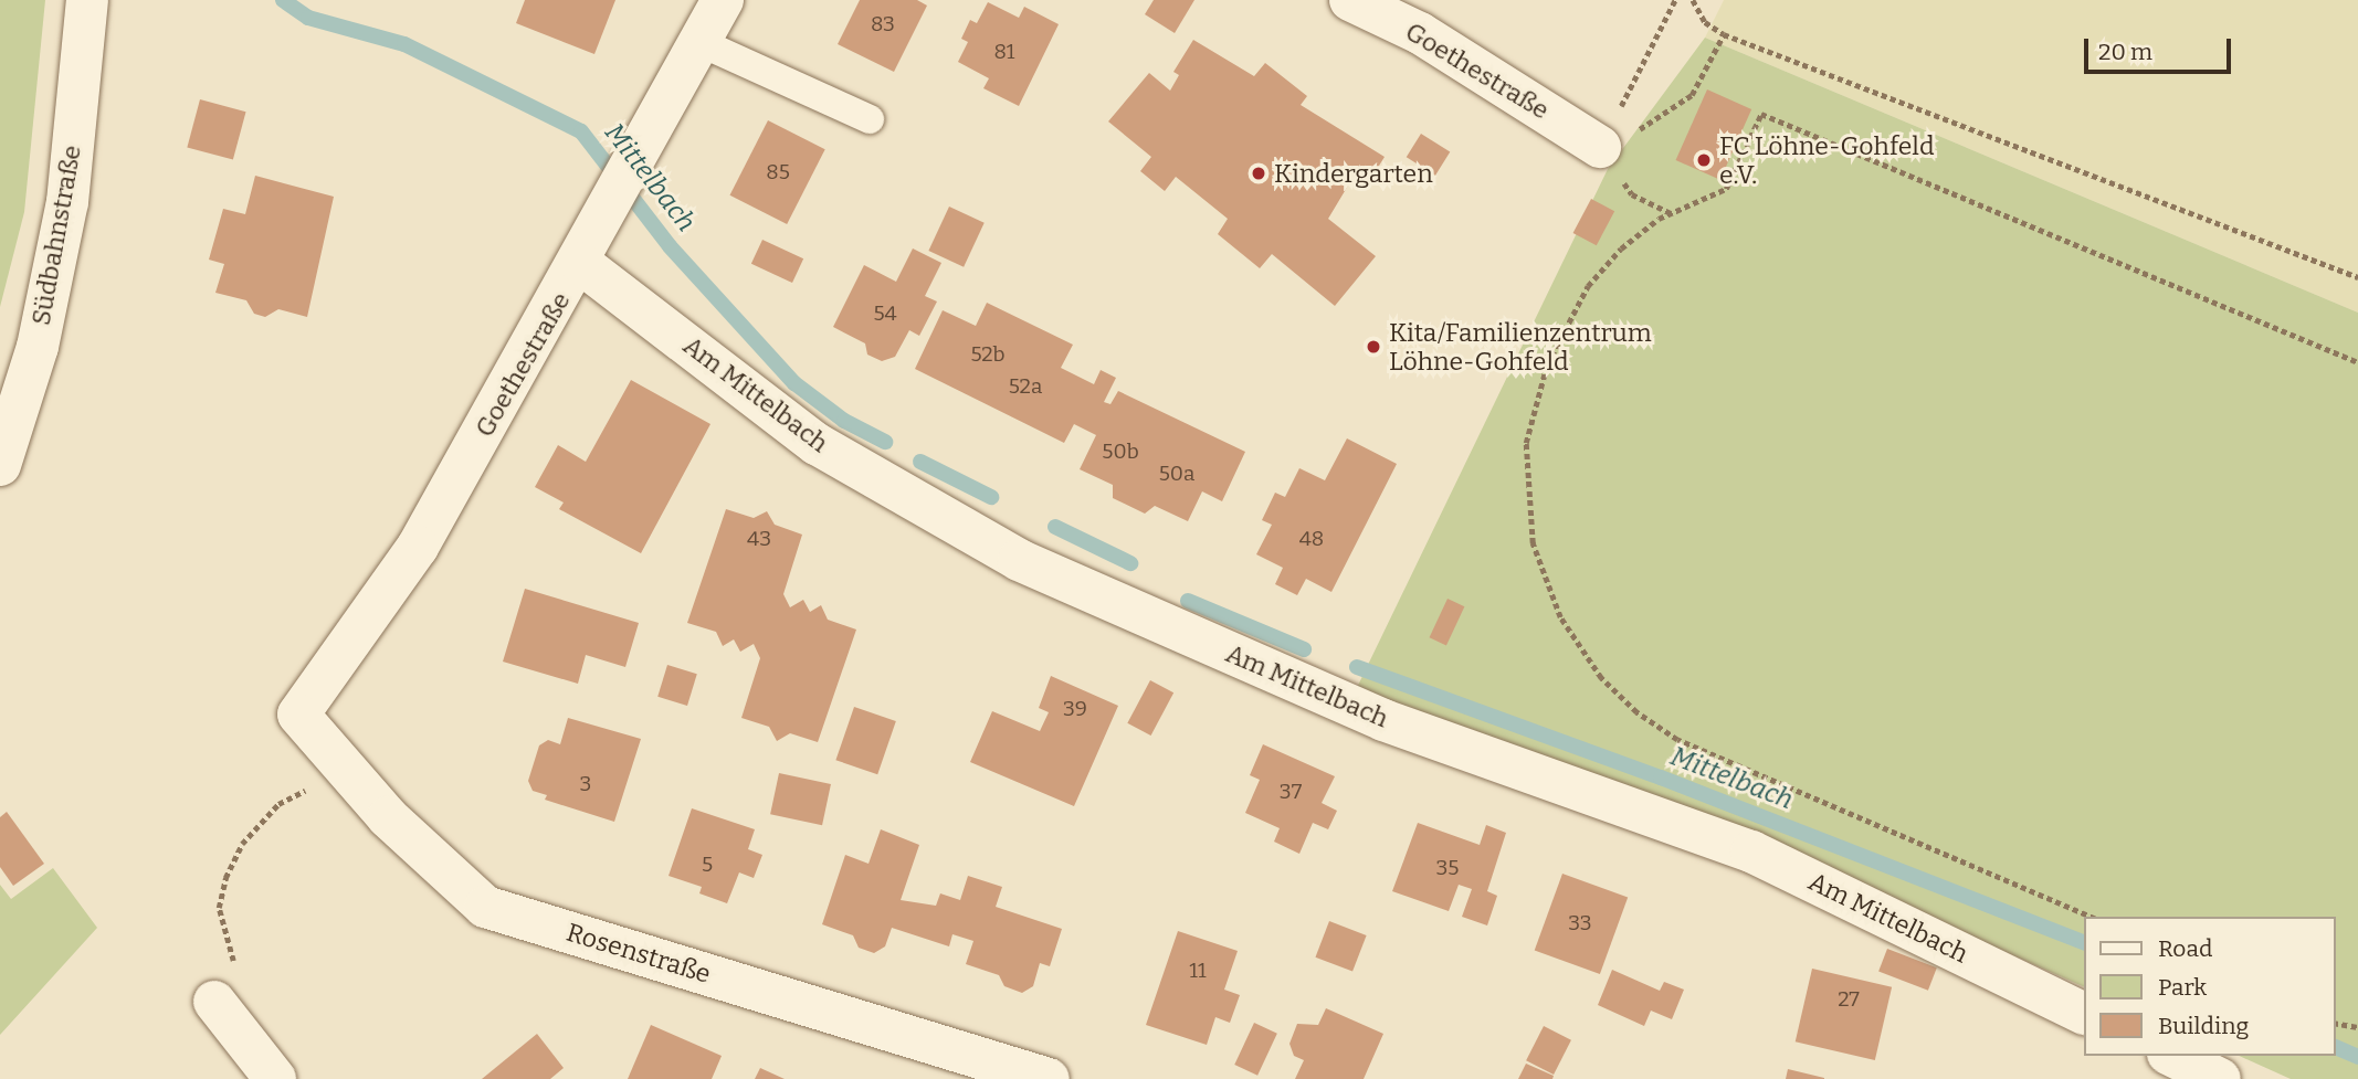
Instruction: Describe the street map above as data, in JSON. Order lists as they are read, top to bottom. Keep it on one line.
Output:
{"streets":{"street":["Goethestraße","Südbahnstraße","Am Mittelbach","Rosenstraße"]},"crossings":[["Goethestraße","Am Mittelbach"],["Goethestraße","Rosenstraße"]],"water":["Mittelbach"],"places":["FC Löhne-Gohfeld e.V.","Kindergarten","Kita/Familienzentrum Löhne-Gohfeld"],"house_numbers":["83","81","85","54","52b","52a","50b","50a","43","48","39","3","37","5","35","33","11","27"],"legend":["Road","Park","Building"],"scale_bar":"20 m"}
